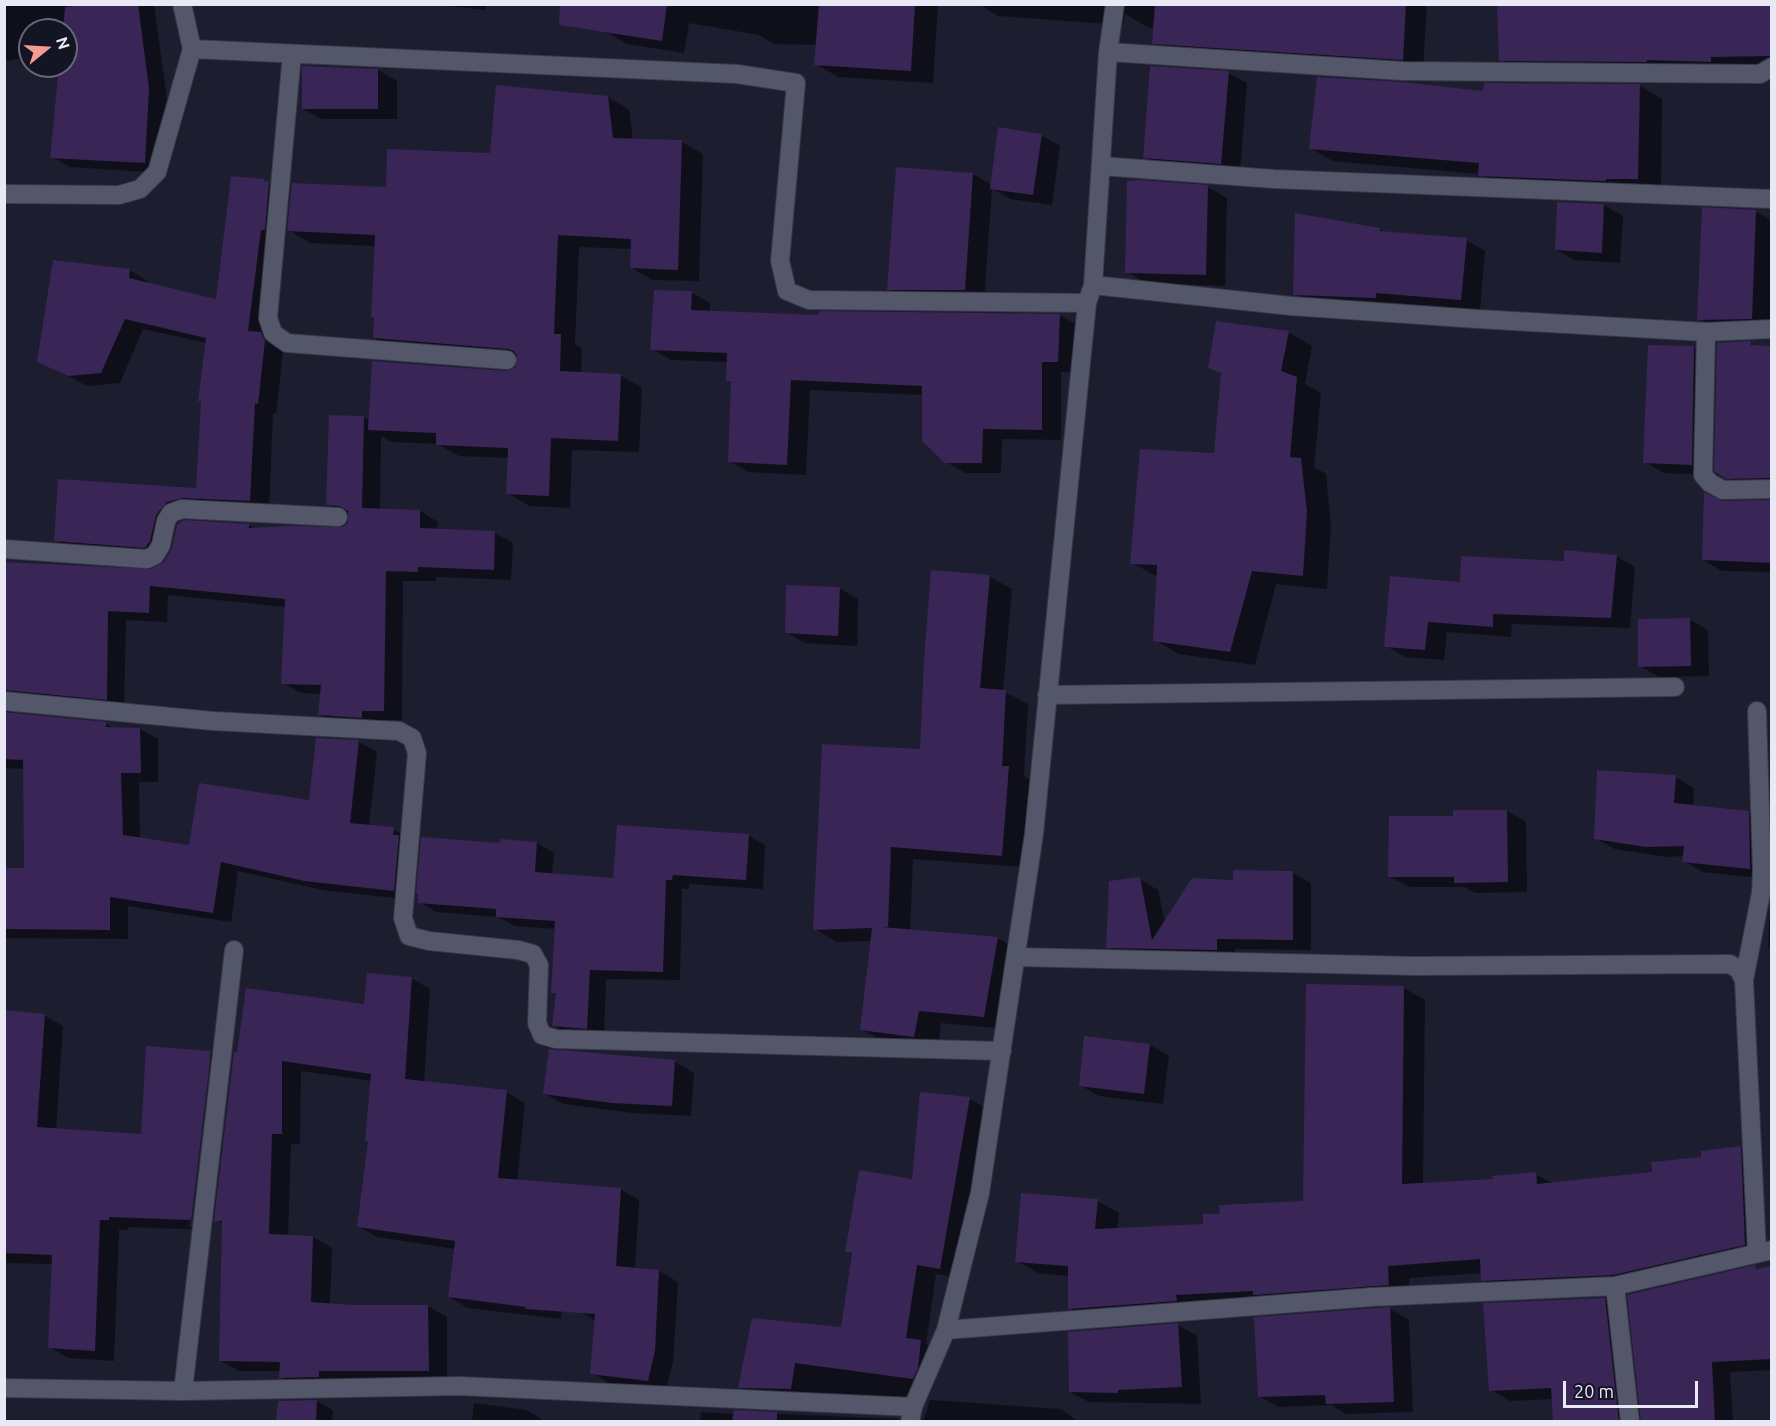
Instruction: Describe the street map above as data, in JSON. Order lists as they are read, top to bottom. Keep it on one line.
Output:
{"scale_bar":"20 m","north":"right"}
